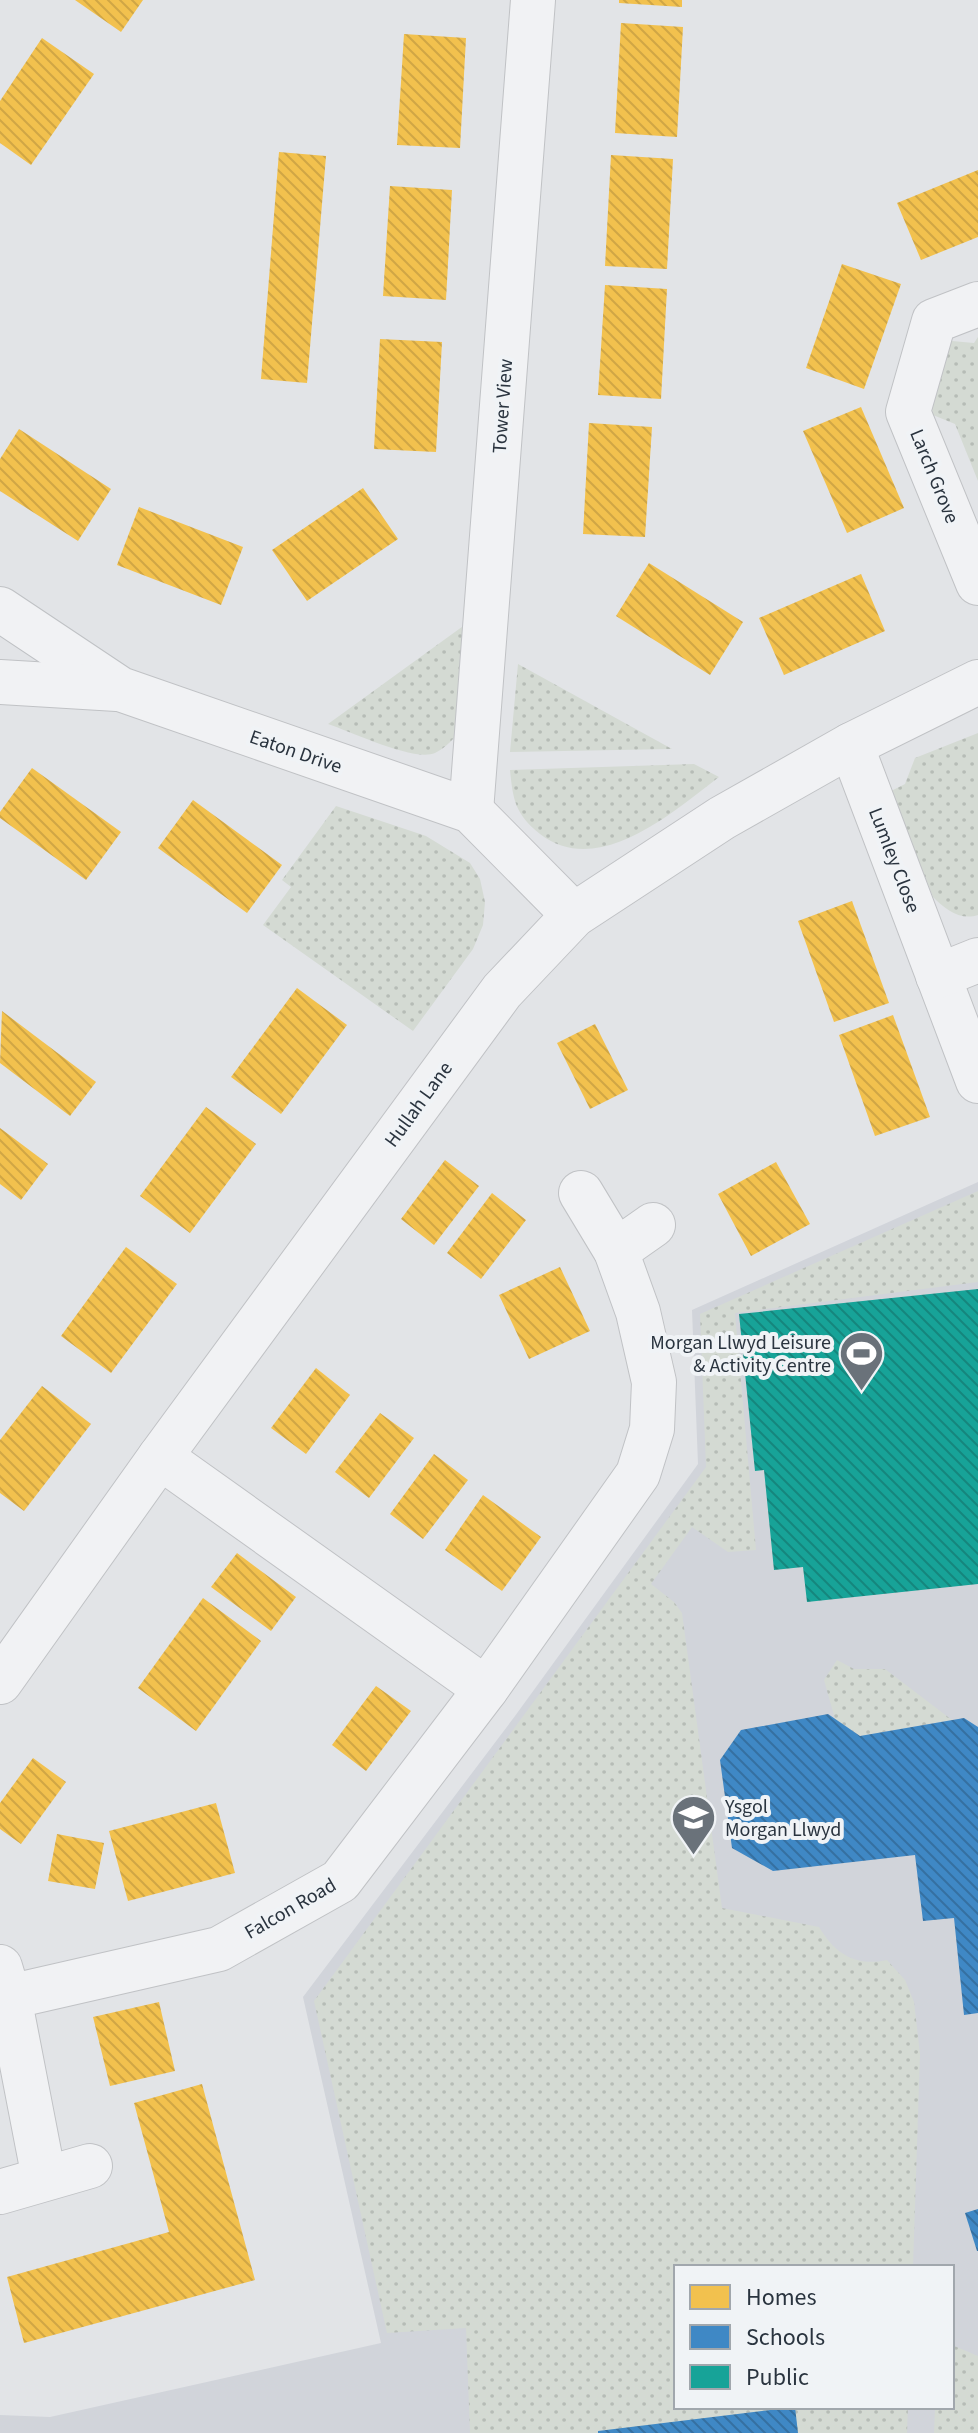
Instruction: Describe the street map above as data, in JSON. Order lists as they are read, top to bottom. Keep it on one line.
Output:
{"streets":{"street":["Tower View","Larch Grove","Eaton Drive","Lumley Close","Hullah Lane","Falcon Road"]},"crossings":[["Tower View","Eaton Drive"],["Eaton Drive","Hullah Lane"],["Lumley Close","Hullah Lane"]],"places":{"sports":["Morgan Llwyd Leisure & Activity Centre"],"school or university":["Ysgol Morgan Llwyd"]},"legend":["Homes","Schools","Public"]}
